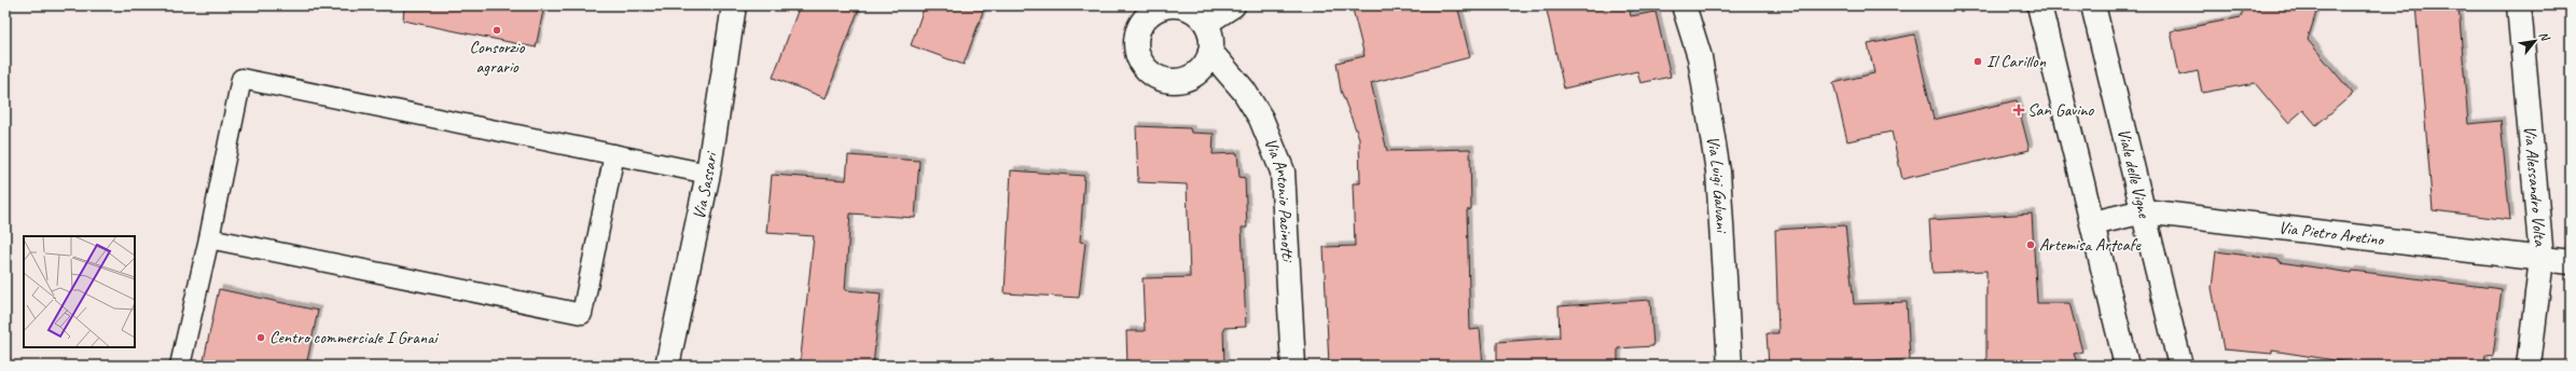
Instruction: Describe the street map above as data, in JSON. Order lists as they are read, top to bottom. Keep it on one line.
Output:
{"streets":{"street":["Viale delle Vigne","Via Luigi Galvani","Via Alessandro Volta","Via Sassari","Via Antonio Pacinotti","Via Pietro Aretino"]},"crossings":[["Viale delle Vigne","Via Pietro Aretino"],["Via Alessandro Volta","Via Pietro Aretino"]],"places":{"other":["Consorzio agrario","Il Carillon","Artemisa Artcafe","Centro commerciale I Granai"],"health":["San Gavino"]},"north":"top right"}
